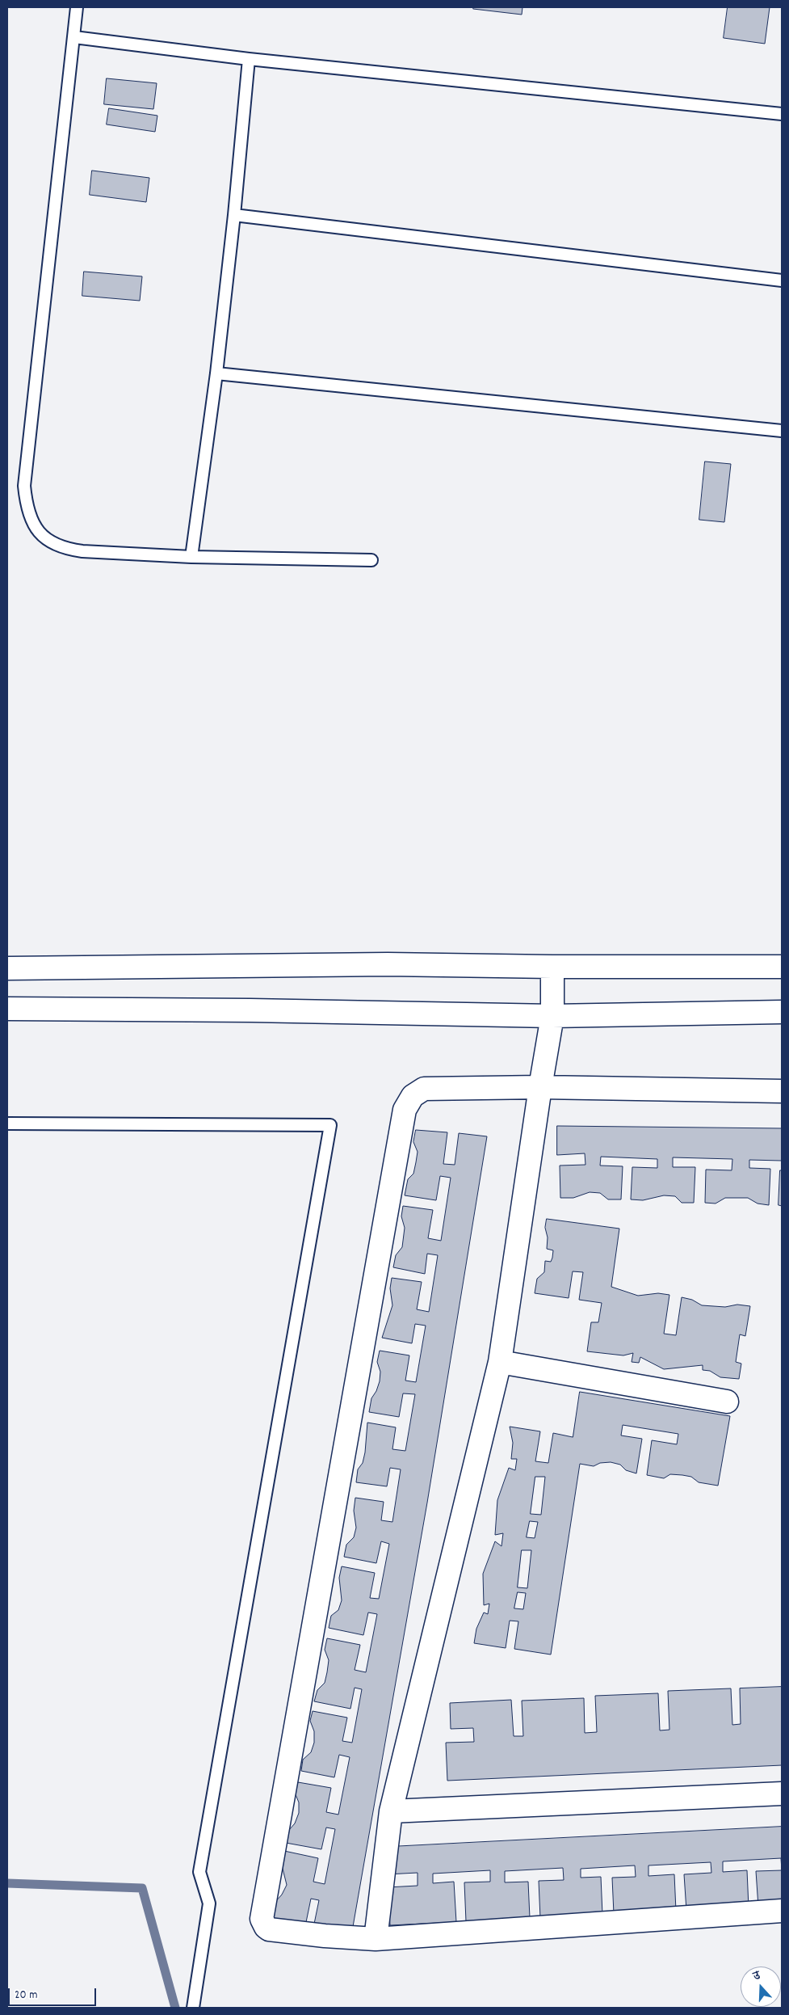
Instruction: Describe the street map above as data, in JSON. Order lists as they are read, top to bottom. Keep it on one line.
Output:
{"scale_bar":"20 m","north":"top"}
